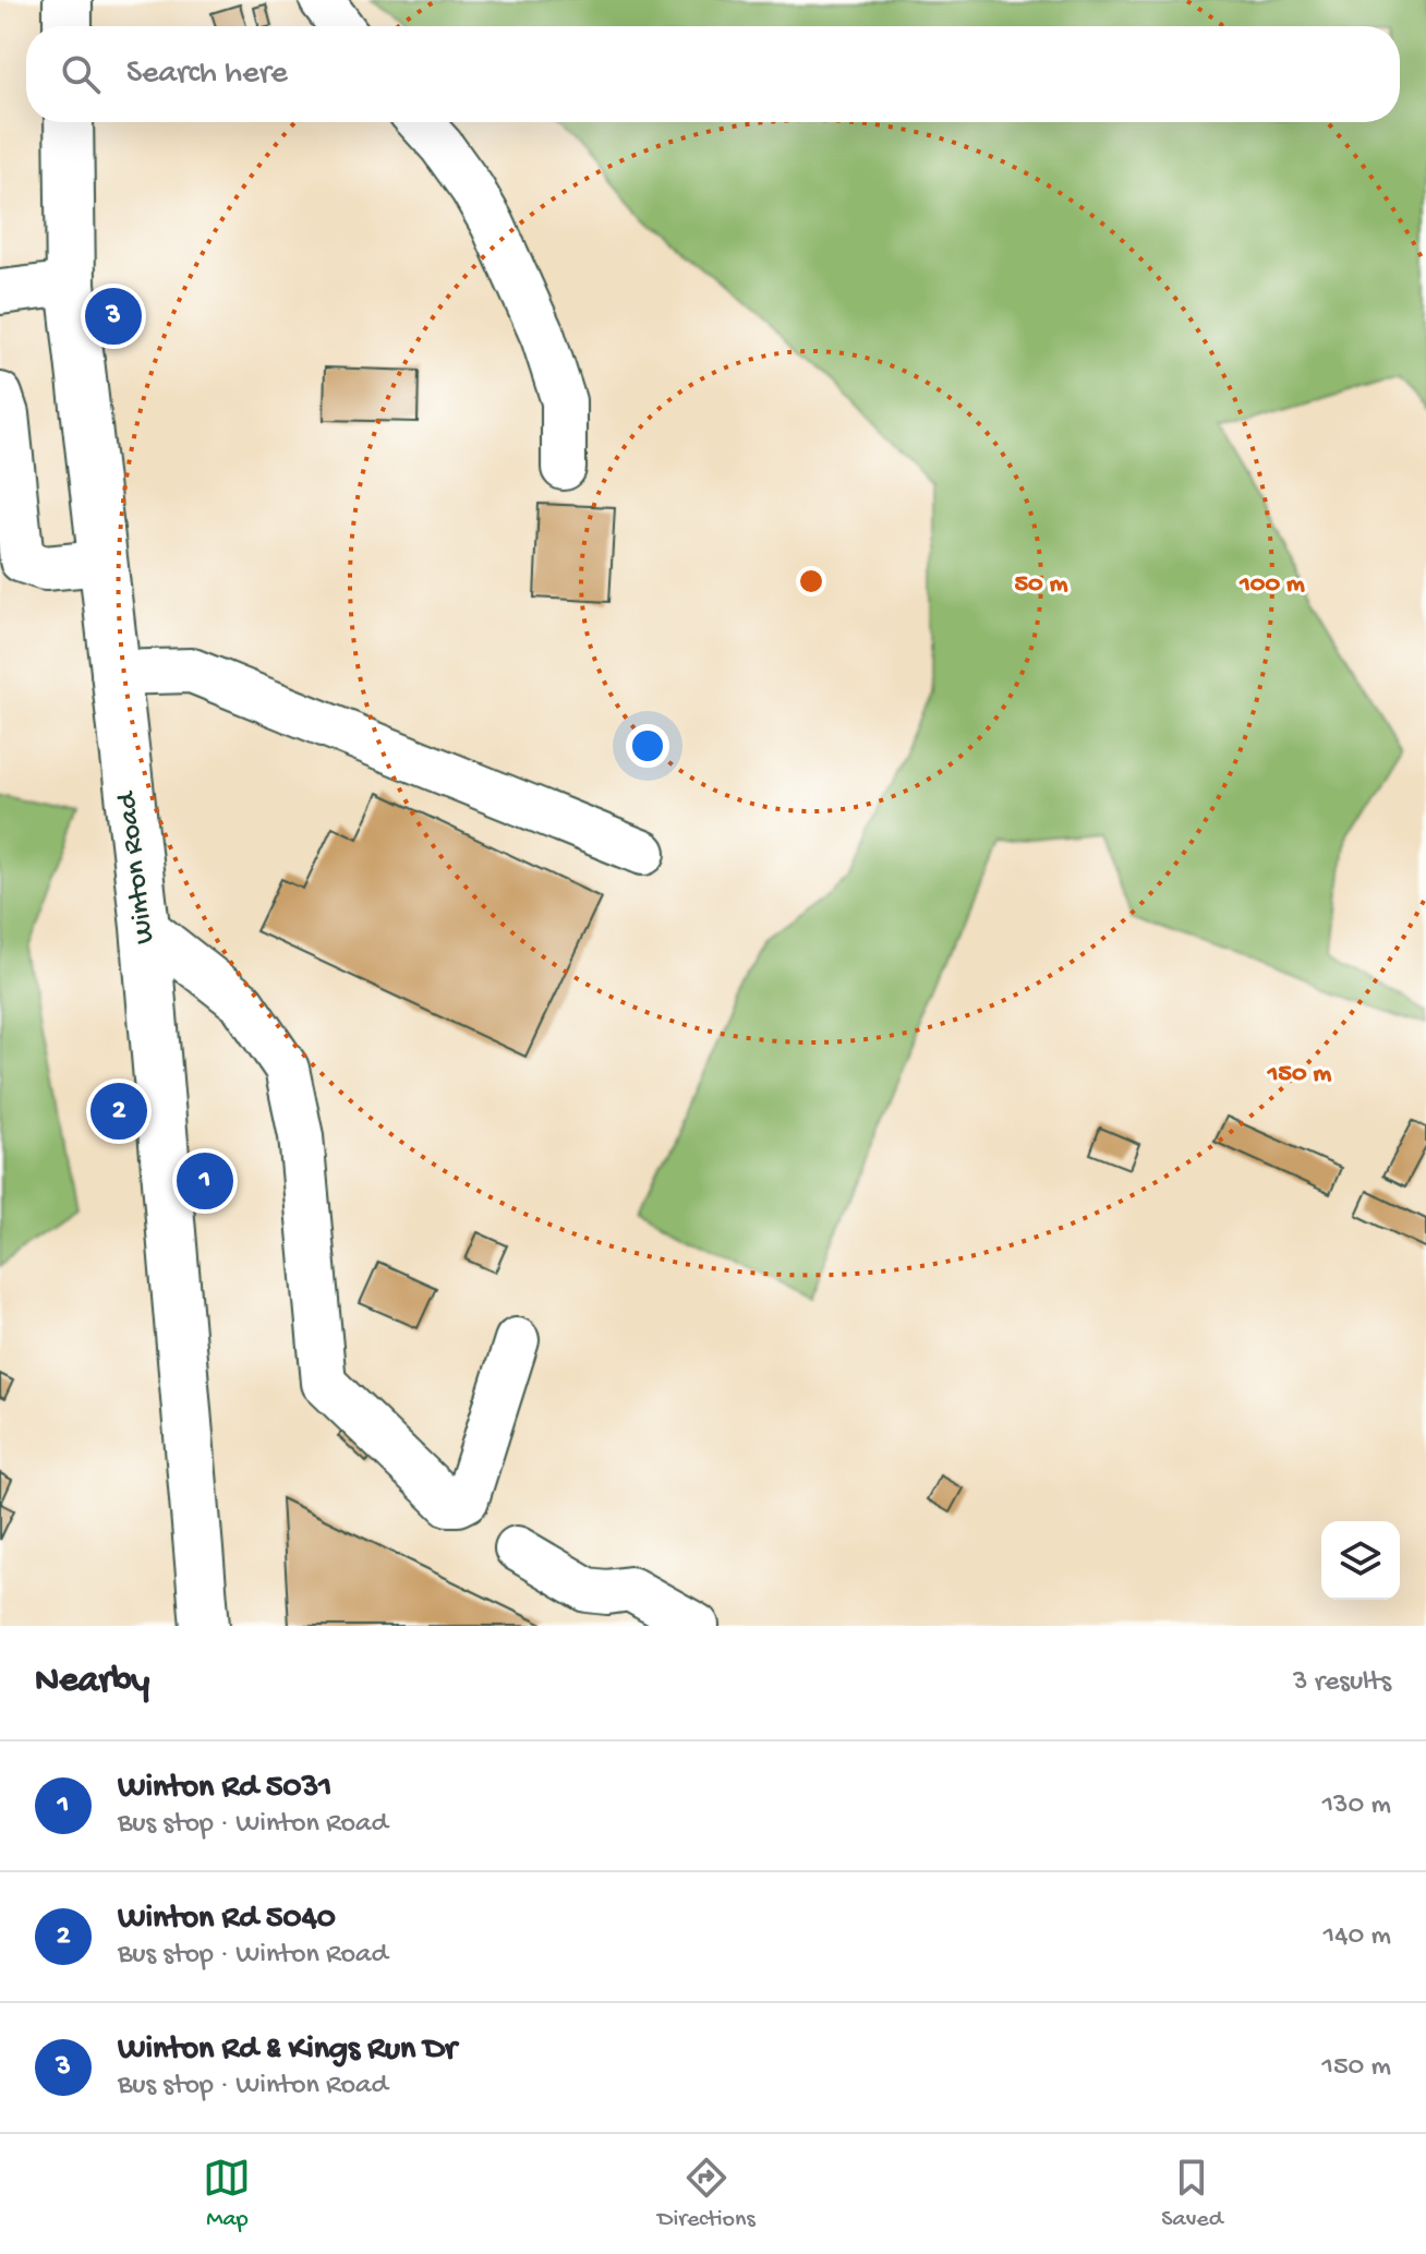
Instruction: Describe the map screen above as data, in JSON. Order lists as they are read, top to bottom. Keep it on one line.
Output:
{"streets":{"main road":["Winton Road"]},"page":{"search":"Search here","pins":["3","2","1"],"heading":["Nearby","3 results"],"list":[{"mark":"1","name":"Winton Rd 5031","note":"Bus stop · Winton Road","value":"130 m"},{"mark":"2","name":"Winton Rd 5040","note":"Bus stop · Winton Road","value":"140 m"},{"mark":"3","name":"Winton Rd & Kings Run Dr","note":"Bus stop · Winton Road","value":"150 m"}],"nav":["Map","Directions","Saved"]},"rings":["50 m","100 m","150 m"]}
